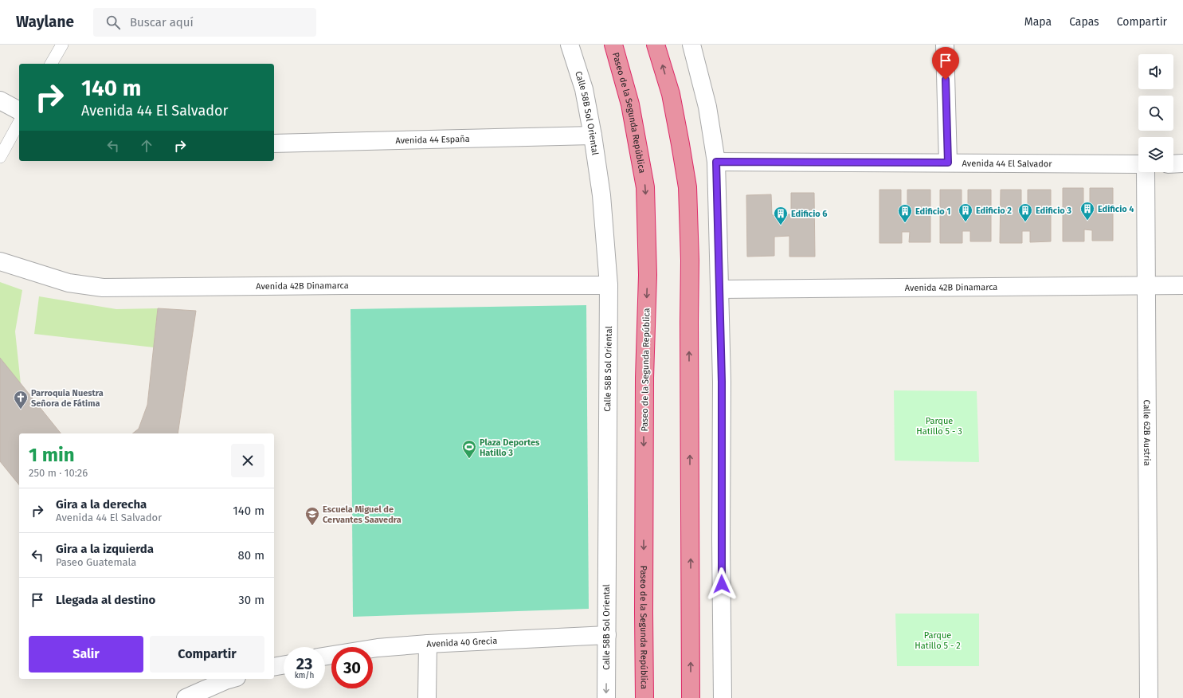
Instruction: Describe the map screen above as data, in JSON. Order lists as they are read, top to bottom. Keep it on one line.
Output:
{"streets":{"highway":["Paseo de la Segunda República"],"street":["Calle 58B Sol Oriental","Avenida 44 España","Avenida 44 El Salvador","Avenida 42B Dinamarca","Calle 62B Austria","Avenida 40 Grecia"]},"crossings":[["Calle 58B Sol Oriental","Avenida 44 España"],["Calle 58B Sol Oriental","Avenida 42B Dinamarca"],["Calle 58B Sol Oriental","Avenida 40 Grecia"],["Avenida 42B Dinamarca","Calle 62B Austria"]],"parks":["Parque Hatillo 5 - 3","Parque Hatillo 5 - 2"],"places":{"building":["Edificio 4","Edificio 2","Edificio 3","Edificio 1","Edificio 6"],"church":["Parroquia Nuestra Señora de Fátima"],"sports":["Plaza Deportes Hatillo 3"],"school or university":["Escuela Miguel de Cervantes Saavedra"]},"page":{"header":"Waylane","search":"Buscar aquí","nav":["Mapa","Capas","Compartir"],"turn":["140 m","Avenida 44 El Salvador"],"heading":["1 min","250 m · 10:26"],"list":[{"name":"Gira a la derecha","note":"Avenida 44 El Salvador","value":"140 m"},{"name":"Gira a la izquierda","note":"Paseo Guatemala","value":"80 m"},{"name":"Llegada al destino","value":"30 m"}],"buttons":["Salir","Compartir"],"speed":"23 km/h","limit":"30"}}
